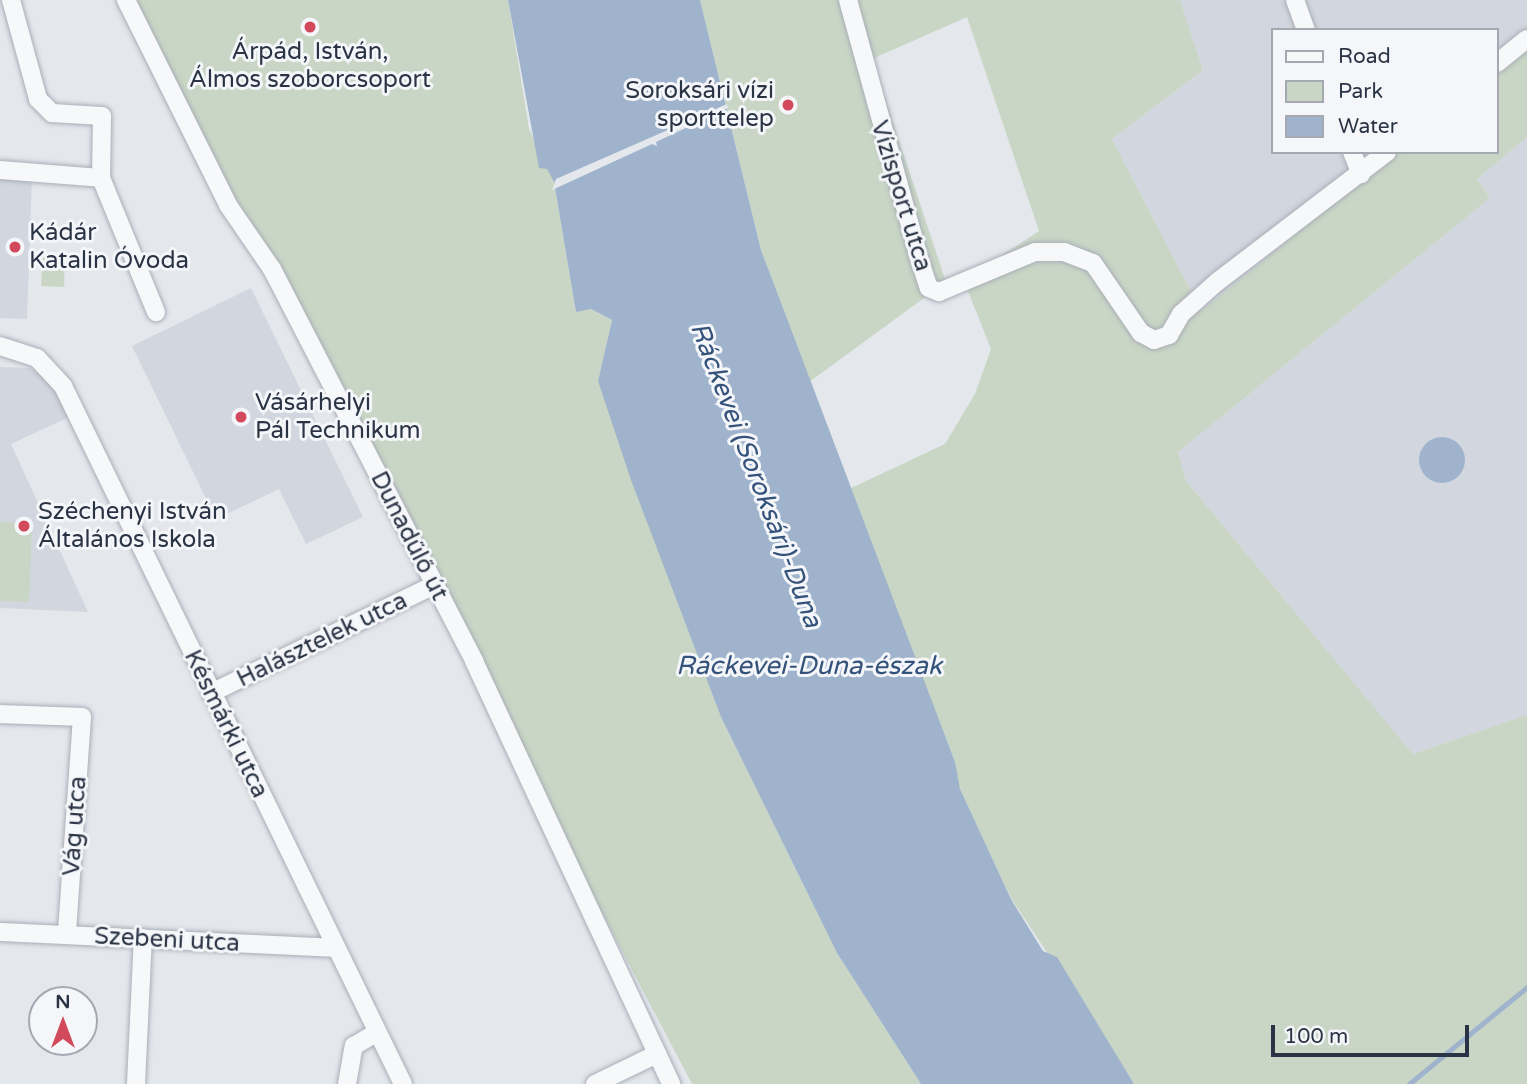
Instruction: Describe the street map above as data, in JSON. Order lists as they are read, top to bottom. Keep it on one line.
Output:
{"streets":{"street":["Vízisport utca","Dunadűlő út","Halásztelek utca","Késmárki utca","Vág utca","Szebeni utca"]},"crossings":[["Dunadűlő út","Halásztelek utca"],["Halásztelek utca","Késmárki utca"],["Késmárki utca","Szebeni utca"],["Vág utca","Szebeni utca"]],"water":["Ráckevei (Soroksári)-Duna","Ráckevei-Duna-észak"],"places":["Árpád, István, Álmos szoborcsoport","Soroksári vízi sporttelep","Kádár Katalin Óvoda","Vásárhelyi Pál Technikum","Széchenyi István Általános Iskola"],"legend":["Road","Park","Water"],"scale_bar":"100 m","north":"top"}
